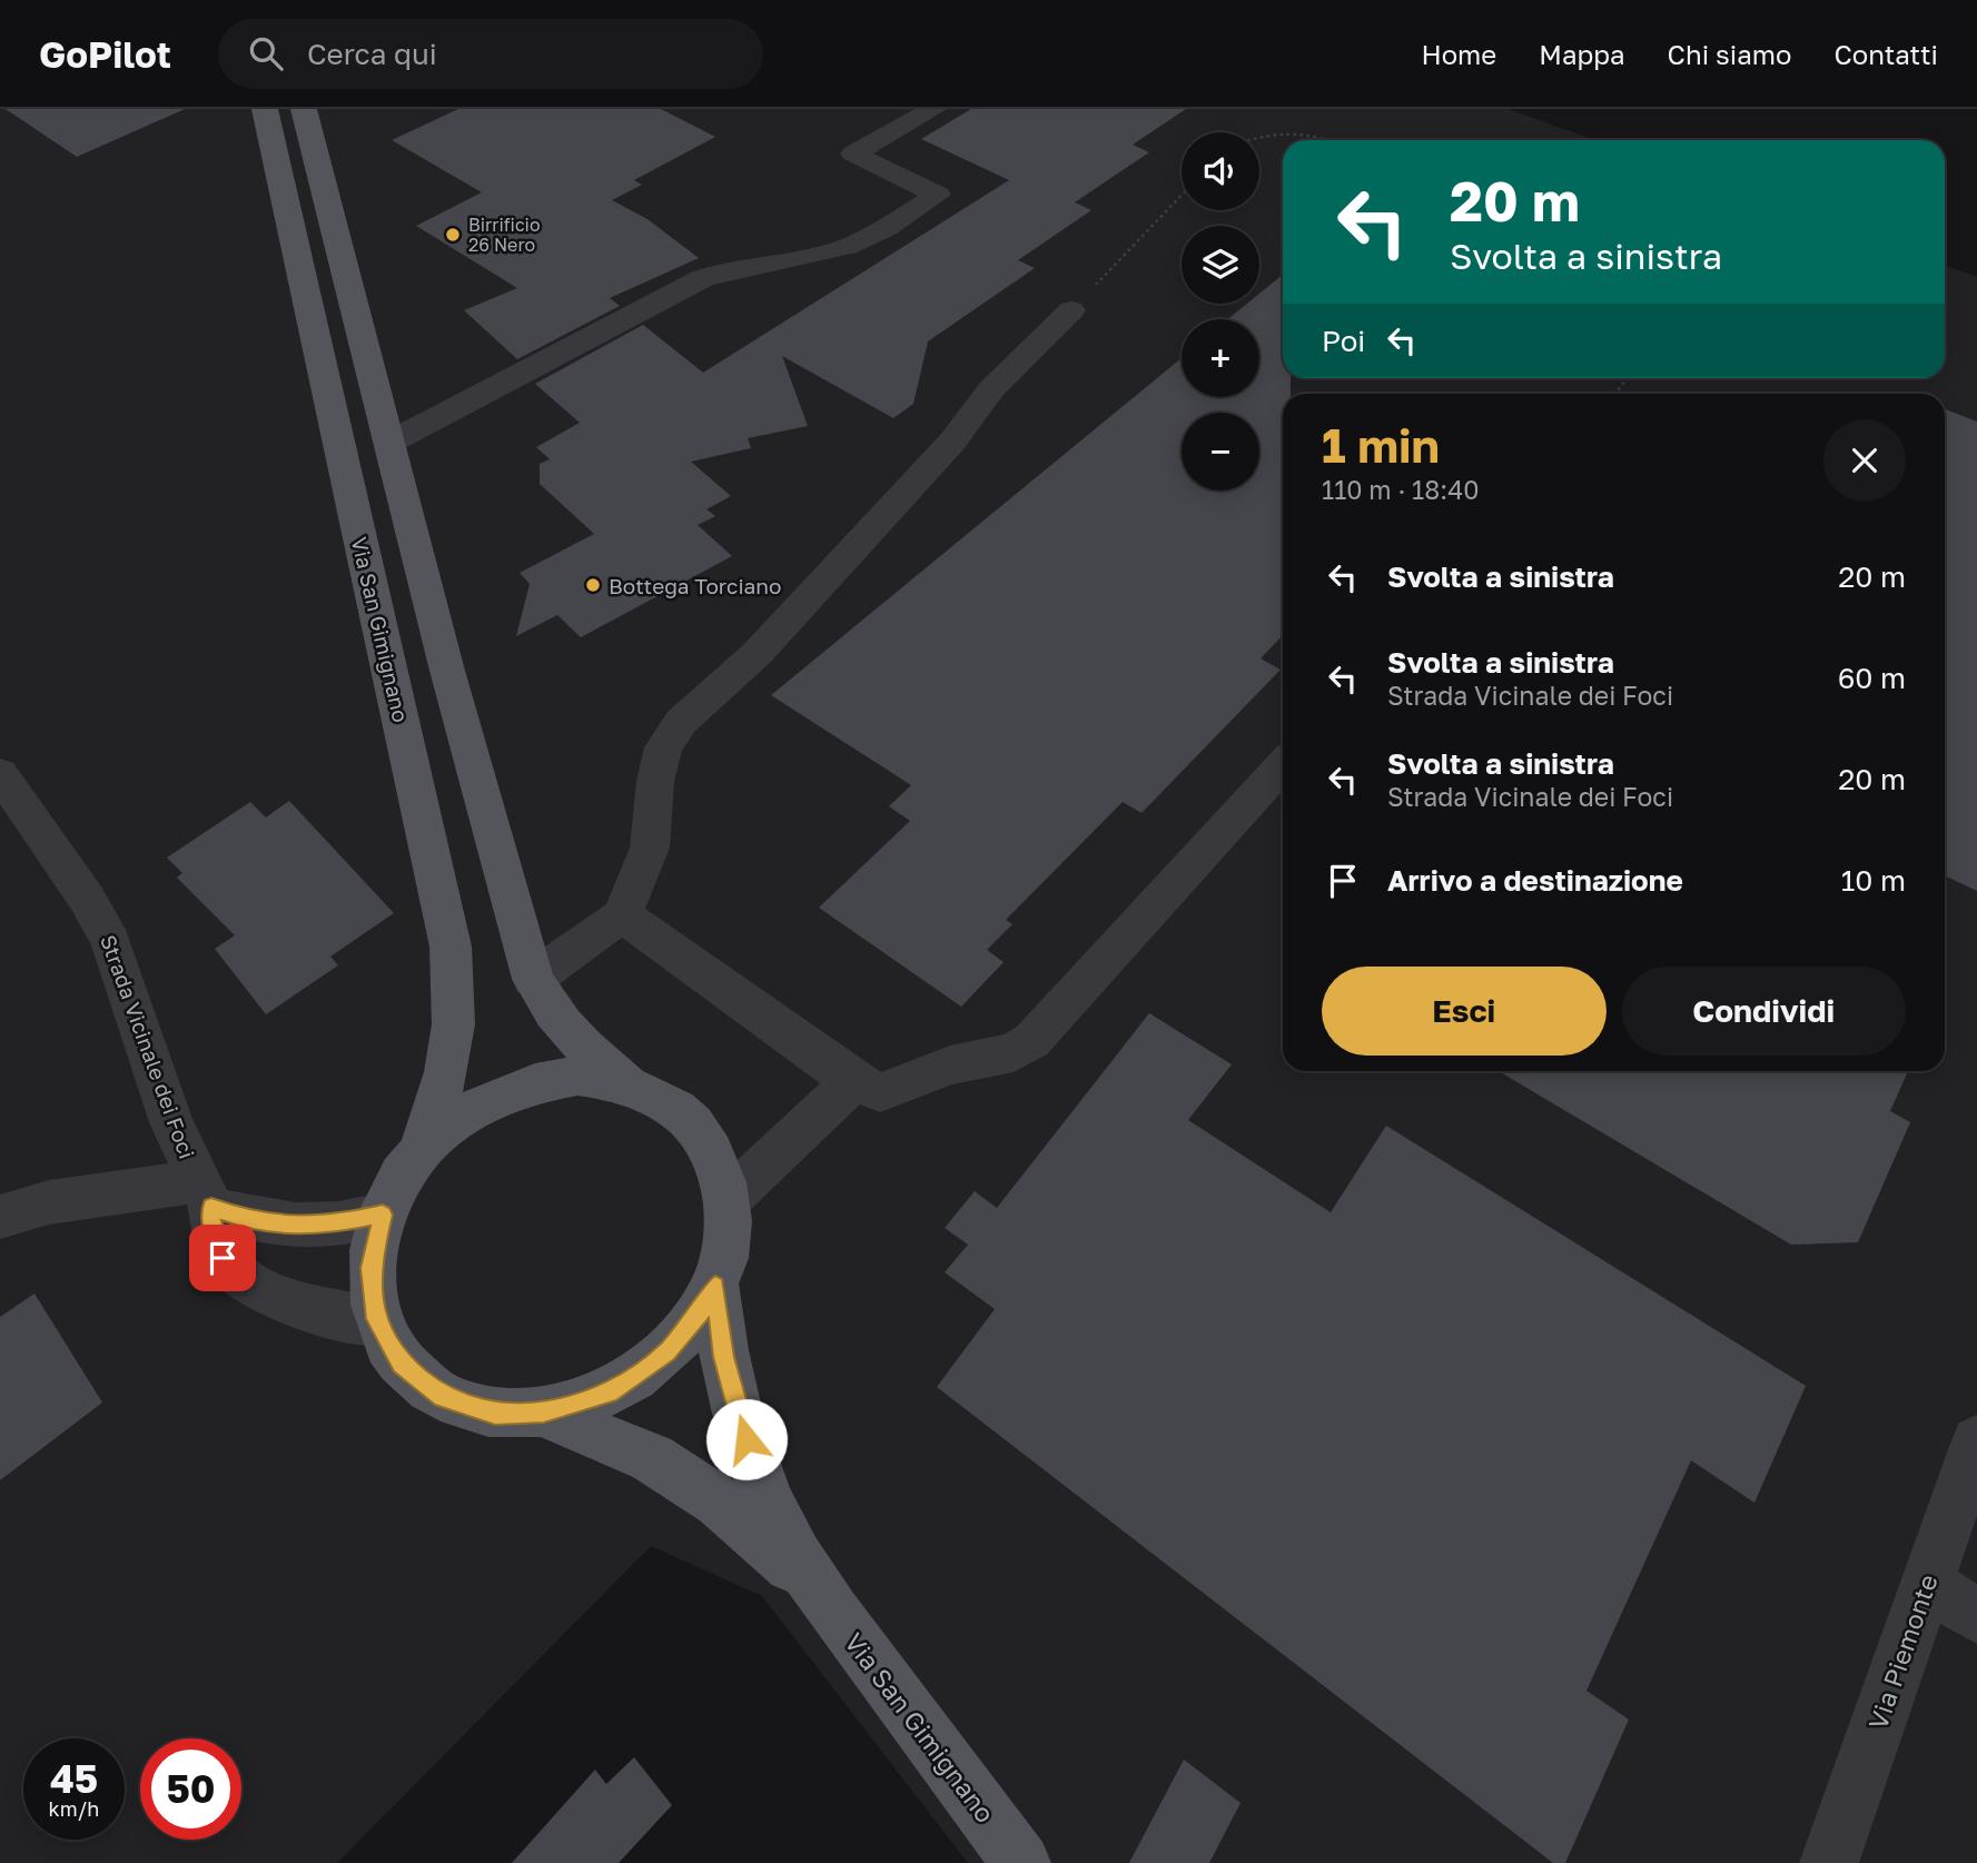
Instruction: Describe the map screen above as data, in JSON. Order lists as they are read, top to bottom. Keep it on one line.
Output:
{"streets":{"main road":["Via San Gimignano"],"street":["Strada Vicinale dei Foci","Via Piemonte"]},"places":["Birrificio 26 Nero","Bottega Torciano"],"page":{"header":"GoPilot","search":"Cerca qui","nav":["Home","Mappa","Chi siamo","Contatti"],"map_buttons":["+","−"],"turn":["20 m","Svolta a sinistra"],"then":"Poi","heading":["1 min","110 m · 18:40"],"list":[{"name":"Svolta a sinistra","value":"20 m"},{"name":"Svolta a sinistra","note":"Strada Vicinale dei Foci","value":"60 m"},{"name":"Svolta a sinistra","note":"Strada Vicinale dei Foci","value":"20 m"},{"name":"Arrivo a destinazione","value":"10 m"}],"buttons":["Esci","Condividi"],"speed":"45 km/h","limit":"50"}}
